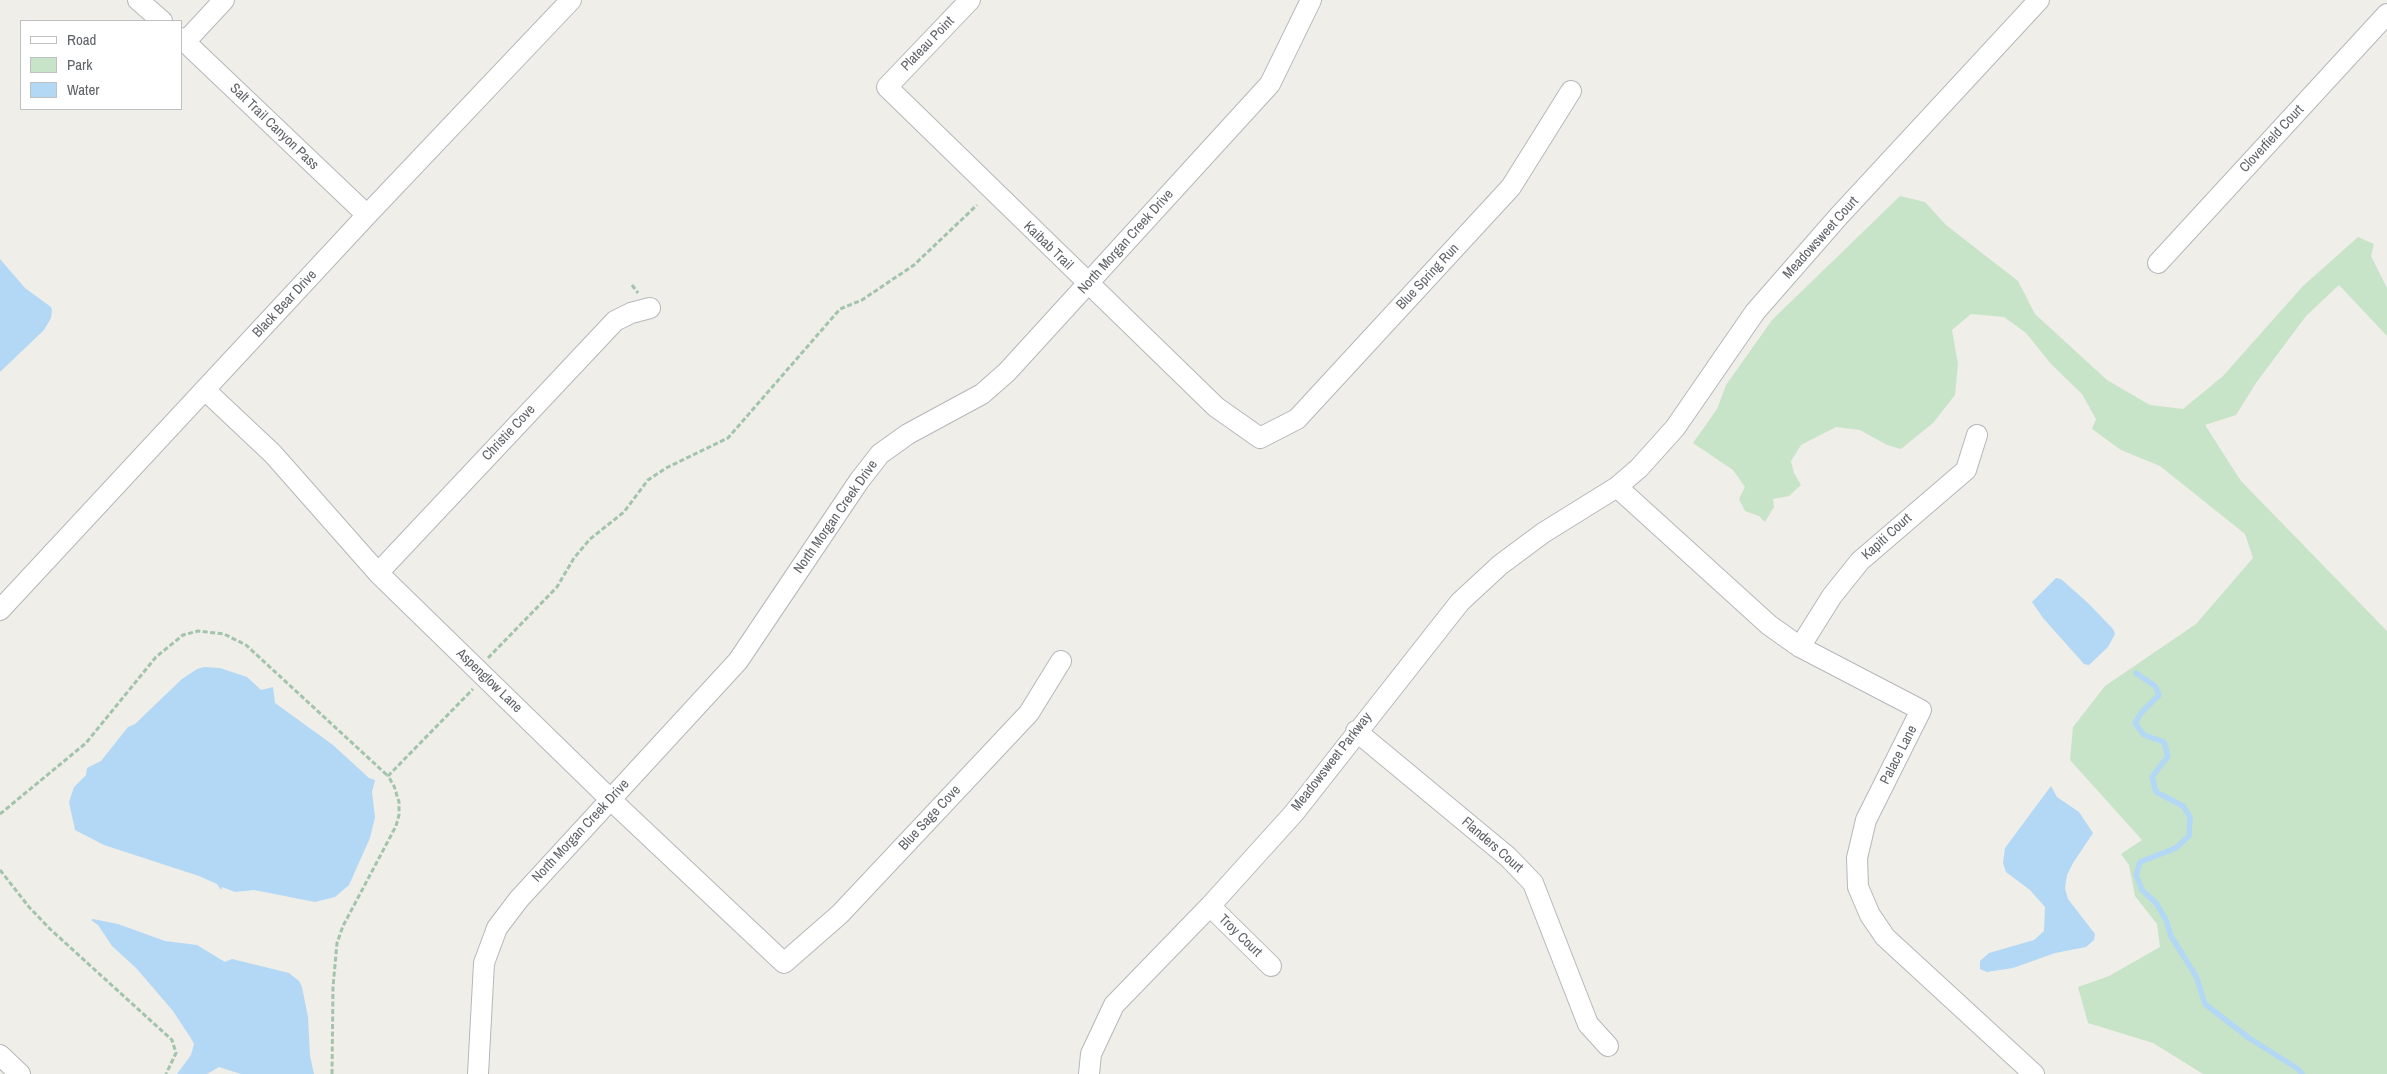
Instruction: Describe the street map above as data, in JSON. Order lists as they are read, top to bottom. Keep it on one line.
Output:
{"streets":{"street":["Plateau Point","Salt Trail Canyon Pass","Cloverfield Court","Meadowsweet Court","North Morgan Creek Drive","Kaibab Trail","Blue Spring Run","Black Bear Drive","Christie Cove","Kapiti Court","Aspenglow Lane","Palace Lane","Meadowsweet Parkway","Blue Sage Cove","Flanders Court","Troy Court"]},"crossings":[["Plateau Point","Kaibab Trail"],["Salt Trail Canyon Pass","Black Bear Drive"],["Meadowsweet Court","Palace Lane"],["Meadowsweet Court","Meadowsweet Parkway"],["North Morgan Creek Drive","Kaibab Trail"],["North Morgan Creek Drive","Aspenglow Lane"],["Kaibab Trail","Blue Spring Run"],["Black Bear Drive","Aspenglow Lane"],["Christie Cove","Aspenglow Lane"],["Kapiti Court","Palace Lane"],["Aspenglow Lane","Blue Sage Cove"],["Palace Lane","Meadowsweet Parkway"],["Meadowsweet Parkway","Flanders Court"],["Meadowsweet Parkway","Troy Court"]],"legend":["Road","Park","Water"]}
